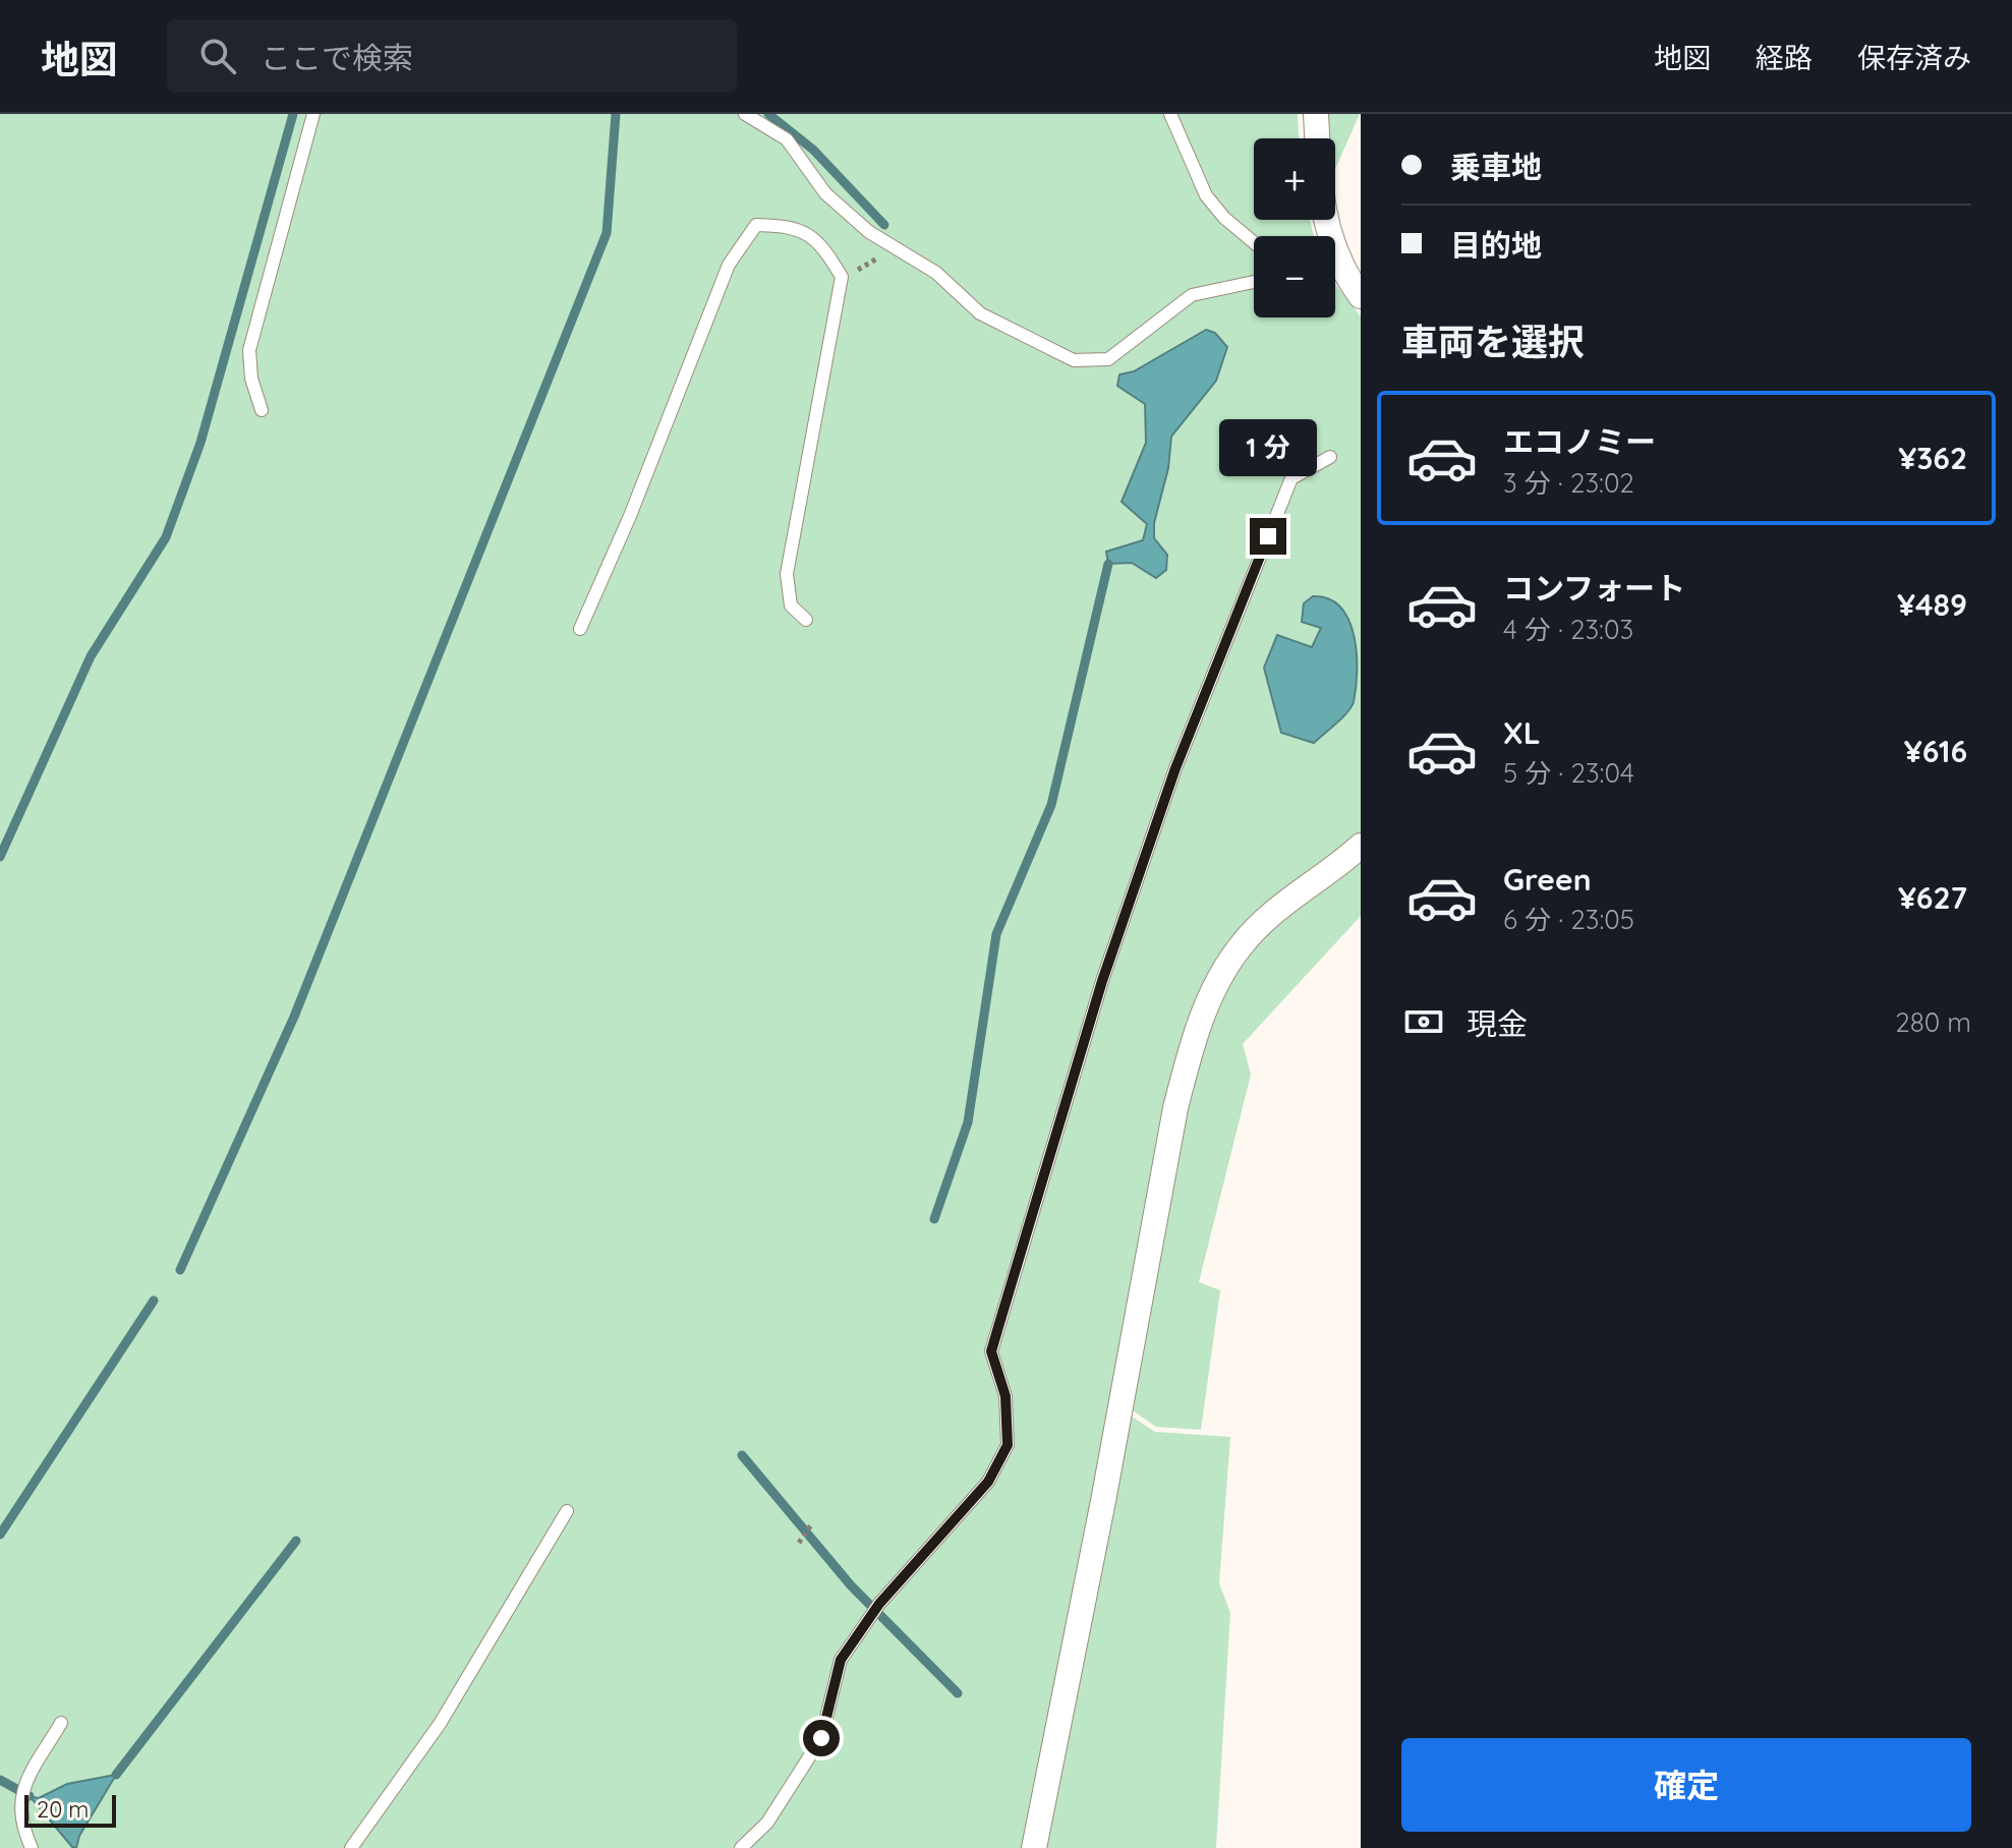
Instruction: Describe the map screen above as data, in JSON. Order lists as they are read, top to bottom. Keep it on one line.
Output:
{"scale_bar":"20 m","page":{"header":"地図","search":"ここで検索","nav":["地図","経路","保存済み"],"banner":["乗車地","目的地"],"map_buttons":["+","−"],"heading":"車両を選択","list":[{"name":"エコノミー","note":"3 分 · 23:02","value":"¥362"},{"name":"コンフォート","note":"4 分 · 23:03","value":"¥489"},{"name":"XL","note":"5 分 · 23:04","value":"¥616"},{"name":"Green","note":"6 分 · 23:05","value":"¥627"}],"bubble":"1 分","pay":["現金","280 m"],"buttons":"確定","scale":"20 m"}}
